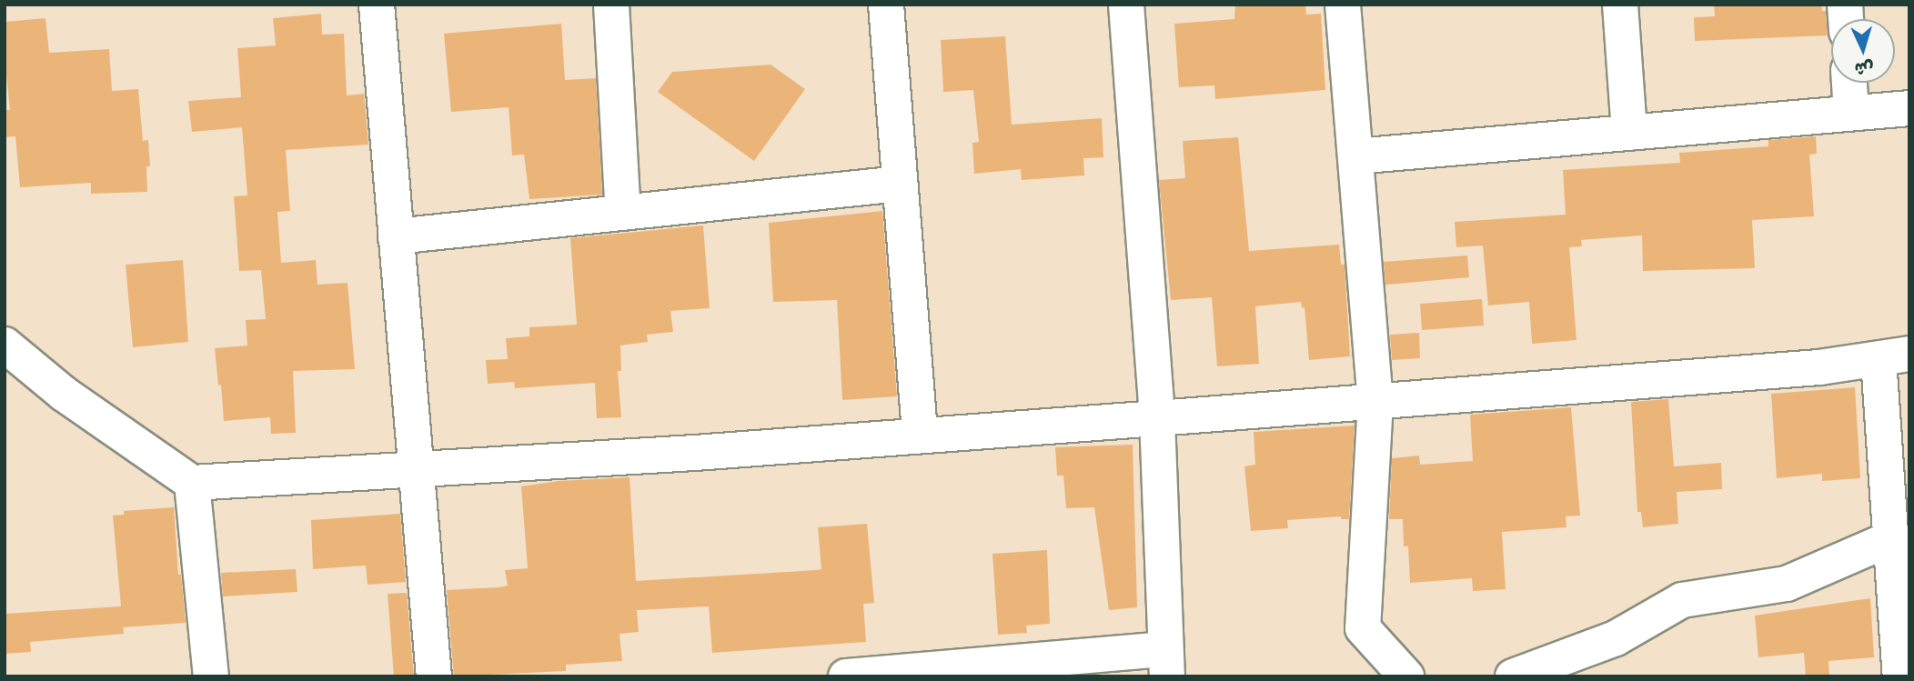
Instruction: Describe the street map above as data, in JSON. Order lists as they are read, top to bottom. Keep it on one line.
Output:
{"north":"bottom"}
